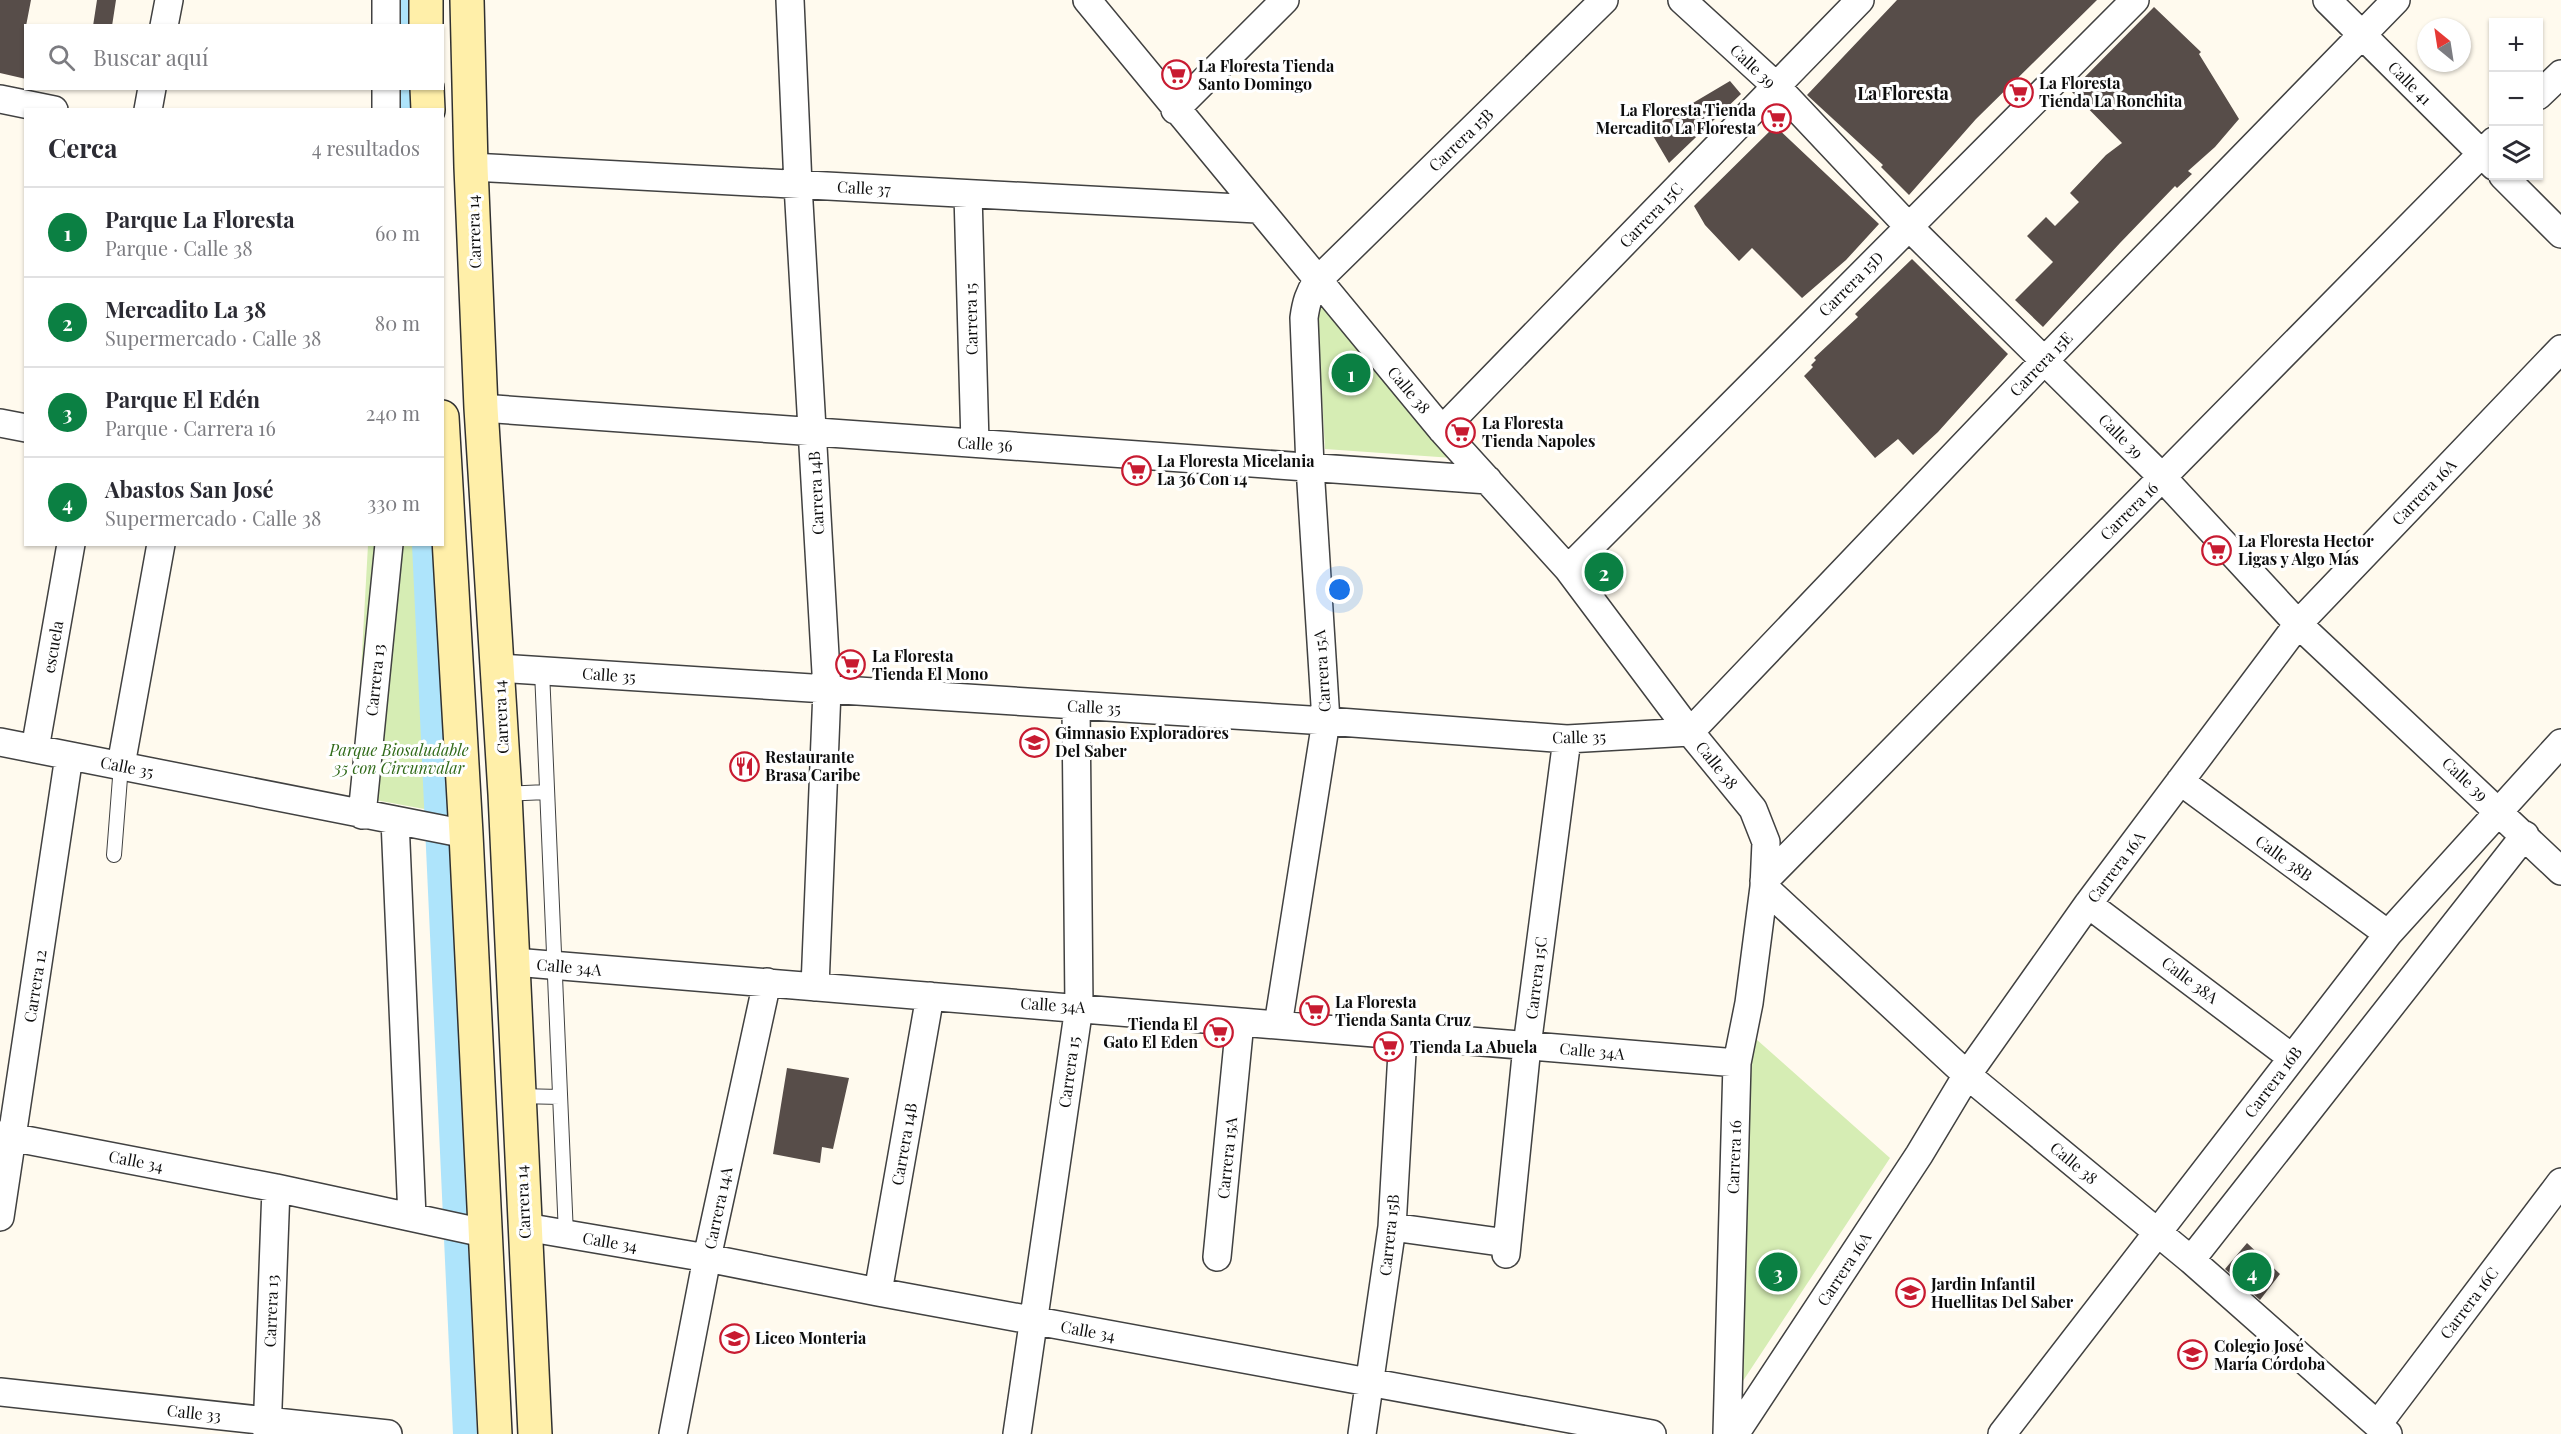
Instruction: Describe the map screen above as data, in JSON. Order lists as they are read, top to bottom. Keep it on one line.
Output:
{"streets":{"main road":["Carrera 14"],"street":["Calle 39","Calle 41","Carrera 15B","Calle 37","Carrera 15C","Carrera 15D","Carrera 15","Carrera 15E","Calle 38","Calle 36","Carrera 16A","Carrera 14B","Carrera 16","escuela","Carrera 15A","Calle 35","Carrera 13","Calle 38B","Calle 34A","Calle 38A","Carrera 12","Carrera 16B","Calle 34","Carrera 14A","Carrera 16C","Calle 33"]},"crossings":[["Calle 39","Carrera 15C"],["Calle 39","Carrera 15D"],["Calle 39","Carrera 15E"],["Calle 39","Carrera 16A"],["Calle 39","Carrera 16"],["Calle 39","Carrera 16B"],["Calle 41","Carrera 15E"],["Calle 41","Carrera 16"],["Carrera 15B","Carrera 15C"],["Carrera 15B","Calle 38"],["Carrera 15B","Carrera 15A"],["Carrera 15B","Calle 34A"],["Carrera 15B","Calle 34"],["Calle 37","Carrera 14"],["Calle 37","Carrera 15"],["Calle 37","Calle 38"],["Calle 37","Carrera 14B"],["Carrera 15C","Calle 38"],["Carrera 15C","Calle 35"],["Carrera 15C","Calle 34A"],["Carrera 14","Calle 36"],["Carrera 14","Calle 35"],["Carrera 14","Calle 34A"],["Carrera 14","Calle 34"],["Carrera 15D","Calle 38"],["Carrera 15","Calle 36"],["Carrera 15","Calle 35"],["Carrera 15","Calle 34A"],["Carrera 15","Calle 34"],["Carrera 15E","Calle 38"],["Carrera 15E","Calle 35"],["Calle 38","Calle 36"],["Calle 38","Carrera 16A"],["Calle 38","Carrera 16"],["Calle 38","Carrera 15A"],["Calle 38","Calle 35"],["Calle 38","Carrera 16B"],["Calle 38","Carrera 16C"],["Calle 36","Carrera 14B"],["Calle 36","Carrera 15A"],["Carrera 16A","Calle 38B"],["Carrera 16A","Calle 38A"],["Carrera 14B","Calle 35"],["Carrera 14B","Calle 34A"],["Carrera 14B","Calle 34"],["Carrera 16","Calle 34A"],["escuela","Calle 35"],["Carrera 15A","Calle 35"],["Carrera 15A","Calle 34A"],["Calle 35","Carrera 13"],["Calle 35","Carrera 12"],["Carrera 13","Calle 34"],["Carrera 13","Calle 33"],["Calle 38B","Carrera 16B"],["Calle 34A","Carrera 14A"],["Calle 38A","Carrera 16B"],["Carrera 12","Calle 34"],["Calle 34","Carrera 14A"]],"districts":["La Floresta"],"parks":["Parque Biosaludable 35 con Circunvalar"],"places":{"supermarket":["La Floresta Tienda Santo Domingo","La Floresta Tienda La Ronchita","La Floresta Tienda Mercadito La Floresta","La Floresta Tienda Napoles","La Floresta Micelania La 36 Con 14","La Floresta Hector Ligas y Algo Mas","La Floresta Tienda El Mono","La Floresta Tienda Santa Cruz","Tienda El Gato El Eden","Tienda La Abuela"],"school or university":["Gimnasio Exploradores Del Saber","Jardin Infantil Huellitas Del Saber","Liceo Monteria","Colegio José María Córdoba"],"restaurant":["Restaurante Brasa Caribe"]},"north":"top left","page":{"map_buttons":["+","−"],"search":"Buscar aquí","heading":["Cerca","4 resultados"],"list":[{"mark":"1","name":"Parque La Floresta","note":"Parque · Calle 38","value":"60 m"},{"mark":"2","name":"Mercadito La 38","note":"Supermercado · Calle 38","value":"80 m"},{"mark":"3","name":"Parque El Edén","note":"Parque · Carrera 16","value":"240 m"},{"mark":"4","name":"Abastos San José","note":"Supermercado · Calle 38","value":"330 m"}],"pins":["1","2","3","4"]}}
